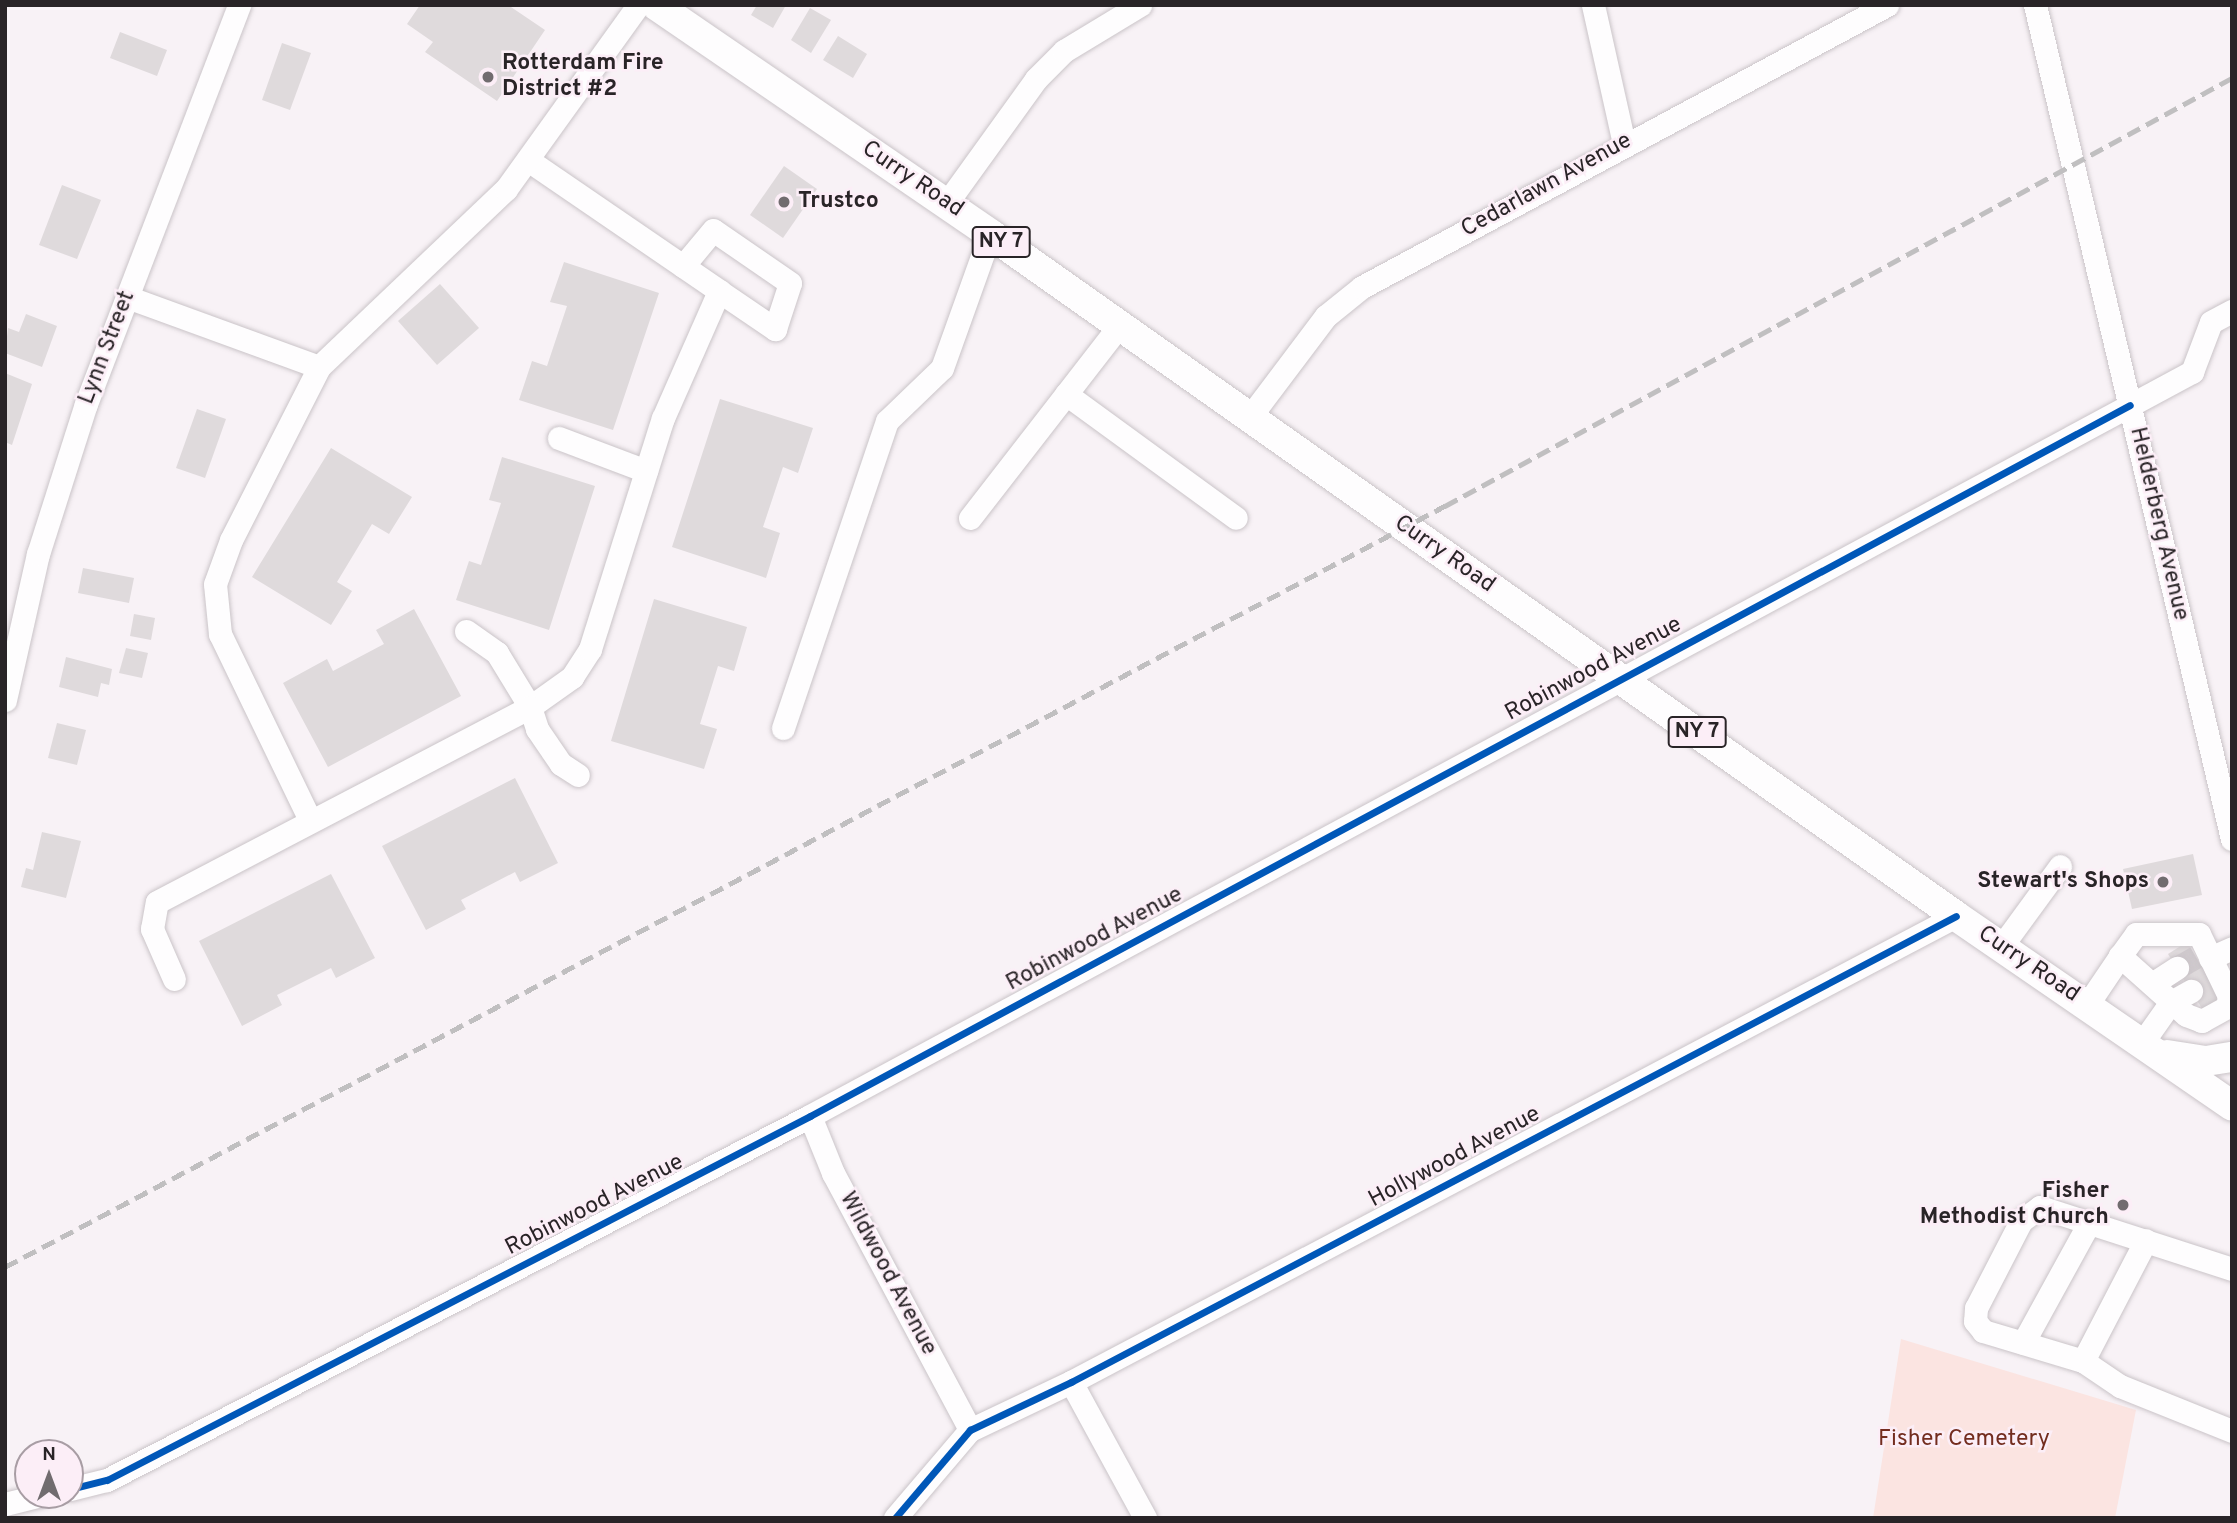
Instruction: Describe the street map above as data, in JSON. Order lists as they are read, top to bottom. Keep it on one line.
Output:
{"streets":{"main road":["Curry Road","NY 7"],"street":["Cedarlawn Avenue","Lynn Street","Helderberg Avenue","Robinwood Avenue","Hollywood Avenue","Wildwood Avenue"]},"crossings":[["Curry Road","Cedarlawn Avenue"],["Curry Road","Robinwood Avenue"],["Curry Road","Hollywood Avenue"],["Helderberg Avenue","Robinwood Avenue"],["Robinwood Avenue","Wildwood Avenue"],["Hollywood Avenue","Wildwood Avenue"]],"parks":["Fisher Cemetery"],"places":["Rotterdam Fire District #2","Trustco","Stewart's Shops","Fisher Methodist Church"],"north":"top"}
